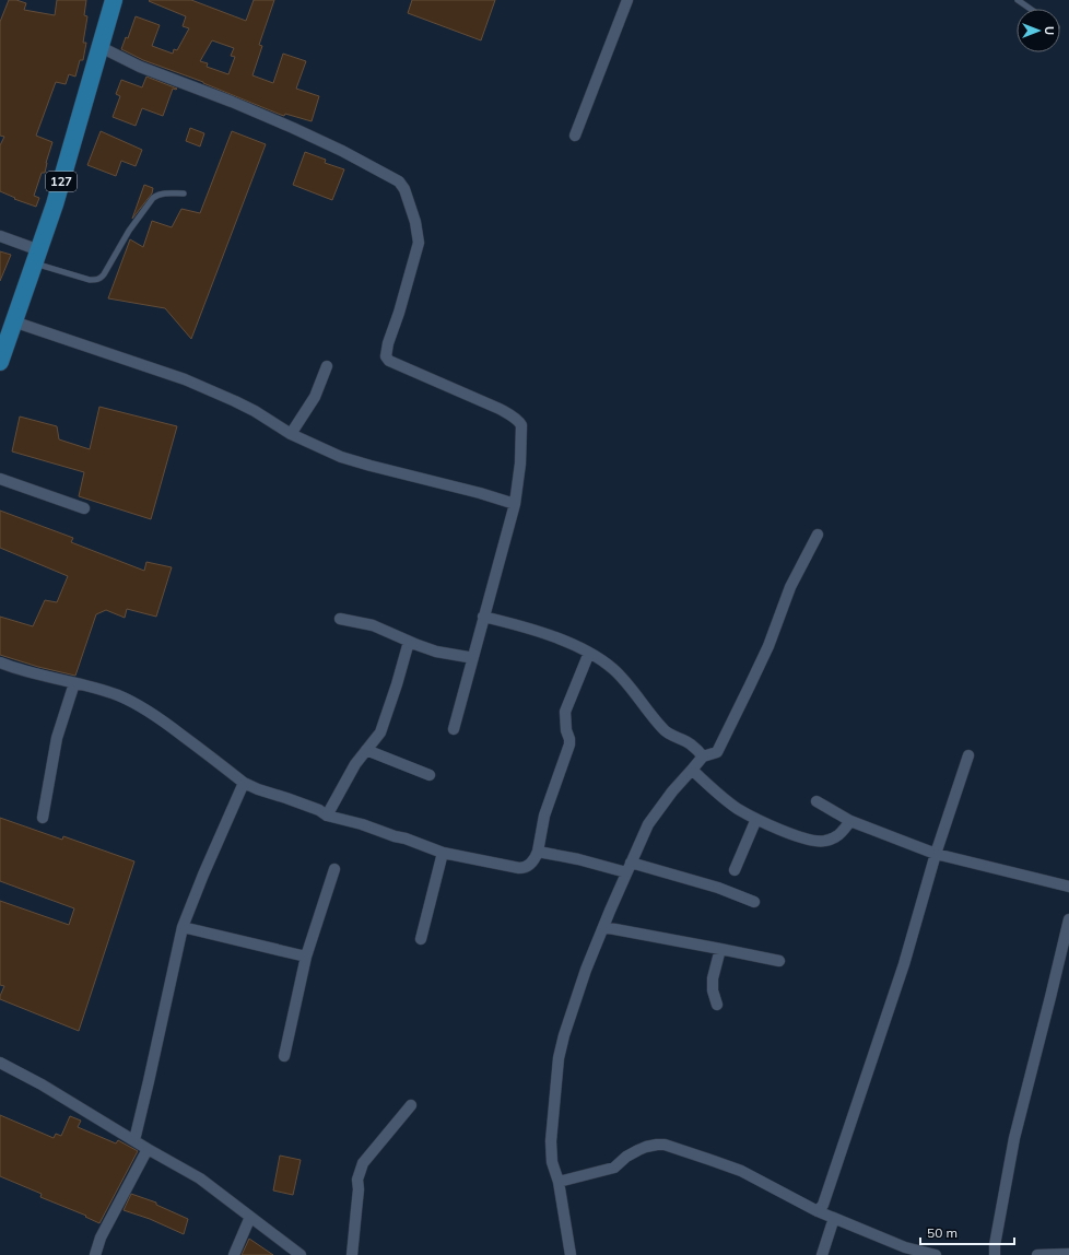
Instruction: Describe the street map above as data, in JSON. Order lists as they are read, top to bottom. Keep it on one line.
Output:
{"streets":{"main road":["127"]},"scale_bar":"50 m","north":"right"}
